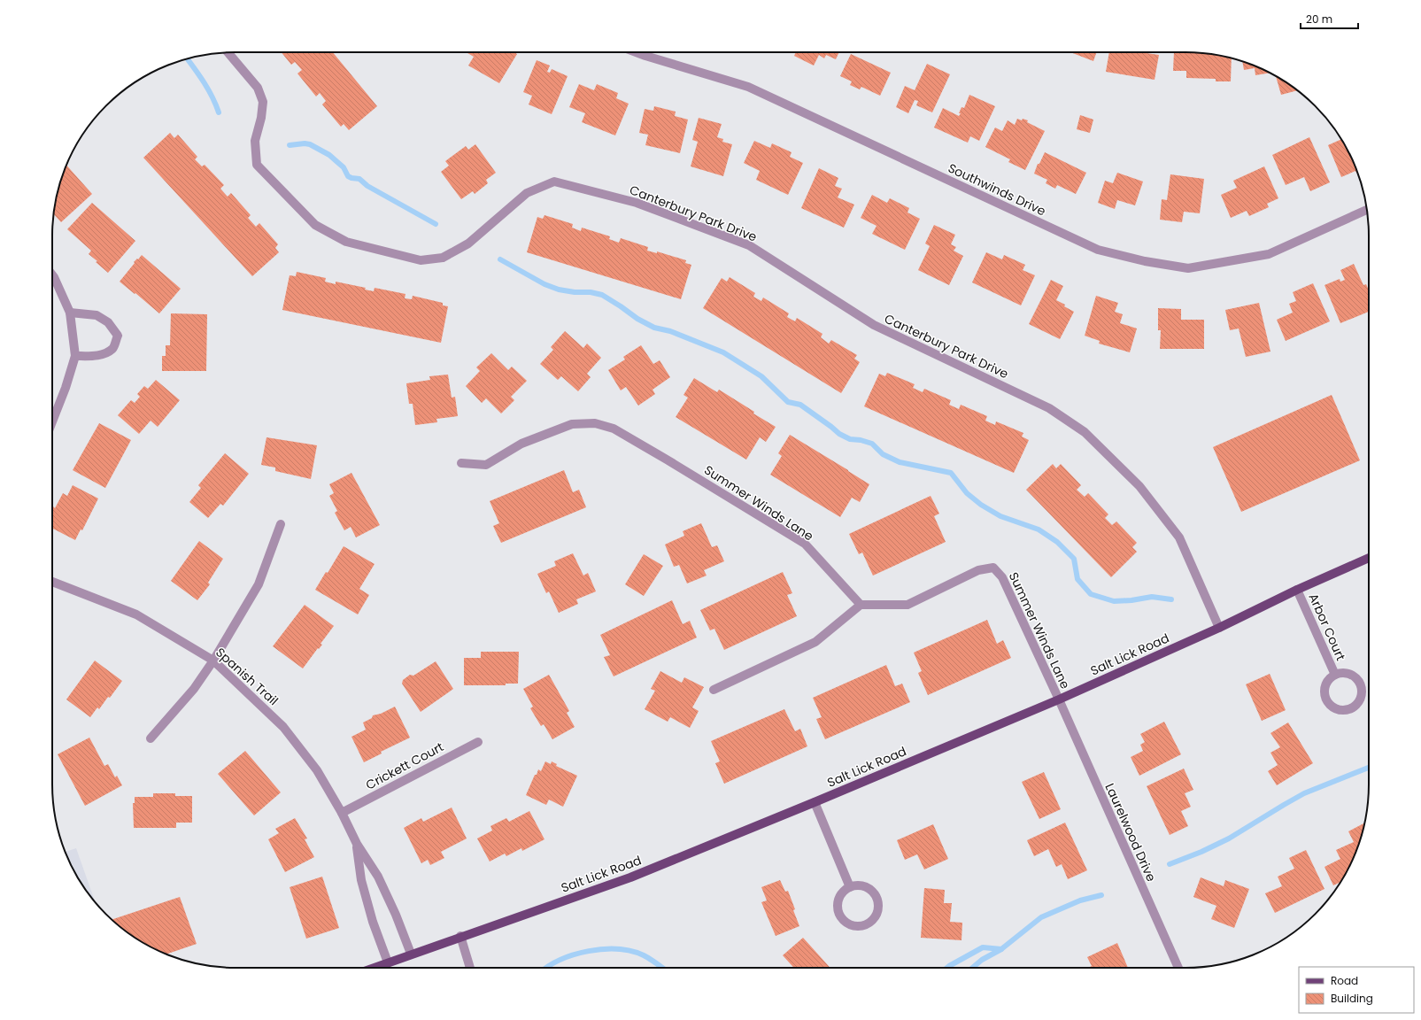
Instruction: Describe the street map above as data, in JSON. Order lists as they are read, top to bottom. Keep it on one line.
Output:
{"streets":{"main road":["Salt Lick Road"],"street":["Southwinds Drive","Canterbury Park Drive","Summer Winds Lane","Arbor Court","Spanish Trail","Crickett Court","Laurelwood Drive"]},"crossings":[["Canterbury Park Drive","Salt Lick Road"],["Summer Winds Lane","Salt Lick Road"],["Summer Winds Lane","Laurelwood Drive"],["Arbor Court","Salt Lick Road"],["Salt Lick Road","Spanish Trail"],["Salt Lick Road","Laurelwood Drive"],["Spanish Trail","Crickett Court"]],"legend":["Road","Building"],"scale_bar":"20 m"}
